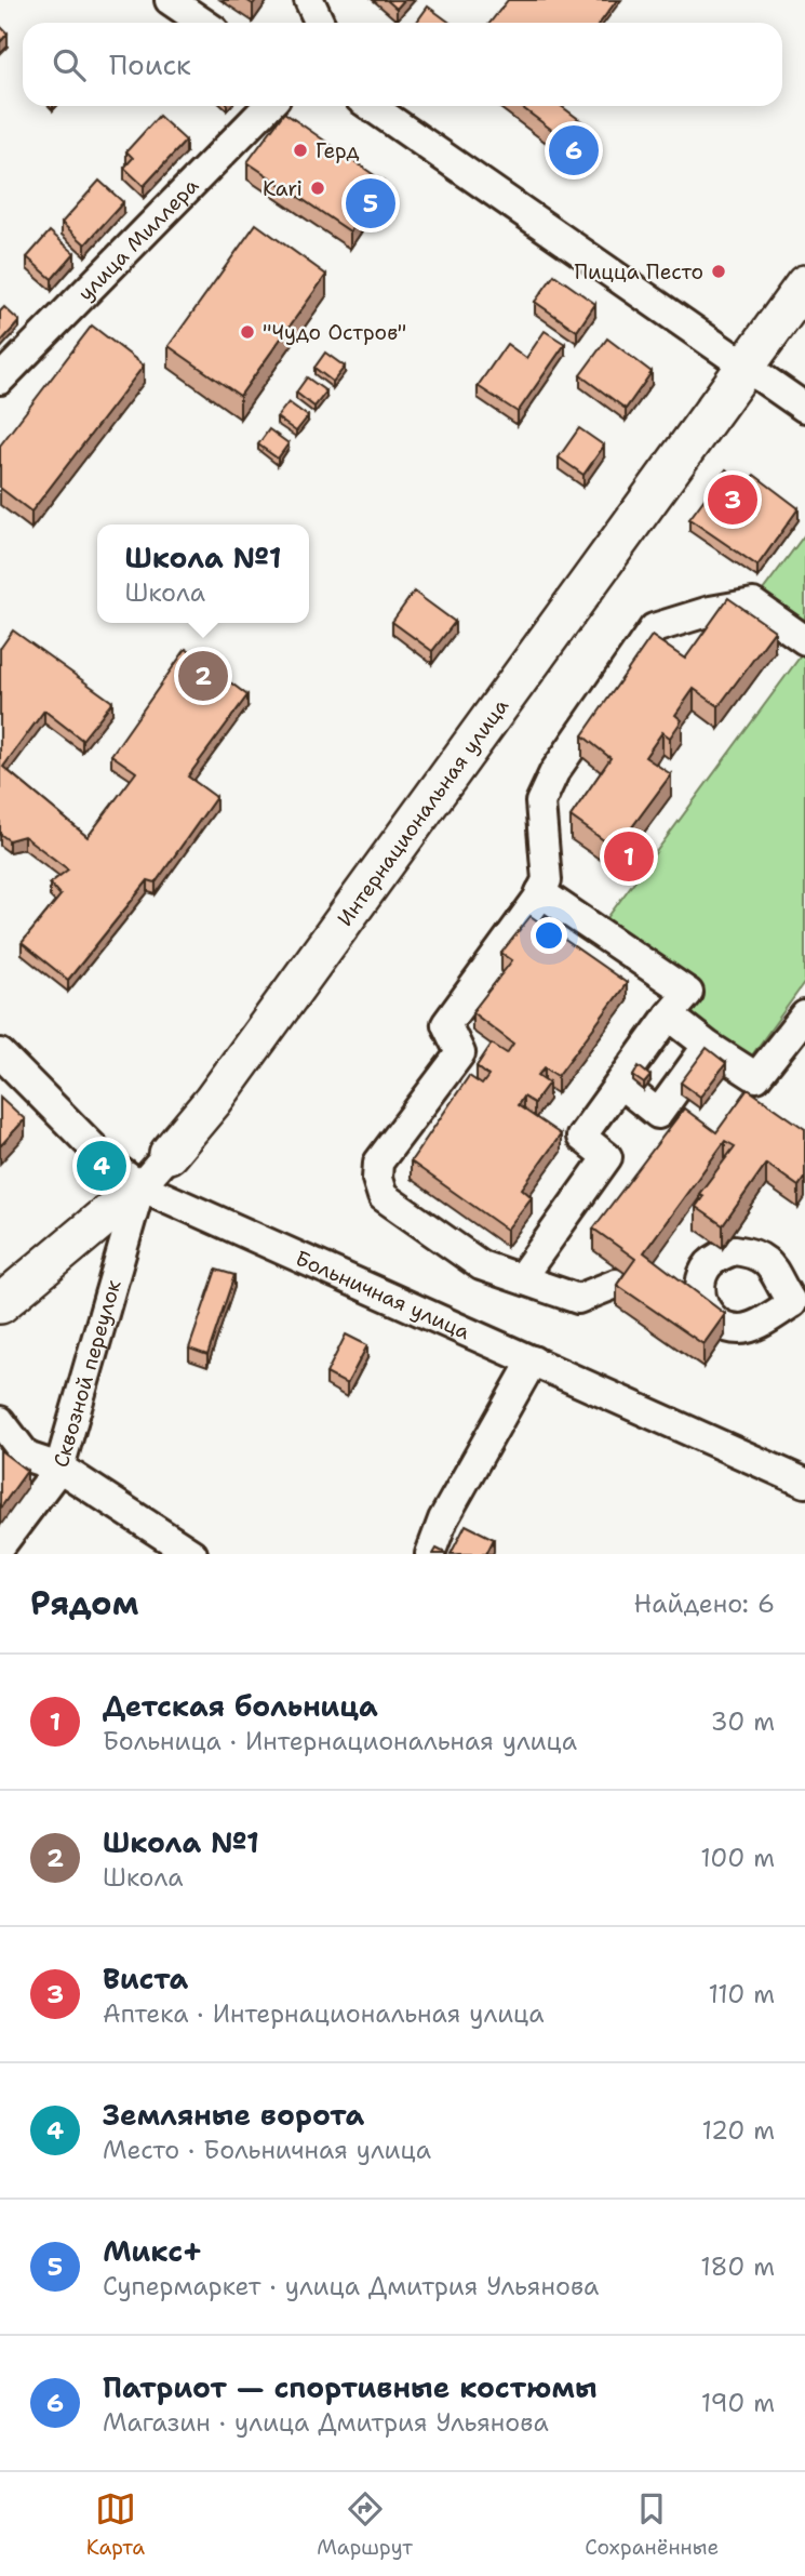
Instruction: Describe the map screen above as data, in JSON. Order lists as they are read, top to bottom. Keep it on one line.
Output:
{"streets":{"main road":["Интернациональная улица"],"street":["улица Миллера","Больничная улица","Сквозной переулок"]},"crossings":[["Интернациональная улица","Больничная улица"],["Интернациональная улица","Сквозной переулок"],["Больничная улица","Сквозной переулок"]],"places":["Герд","Kari","Пицца Песто","\"Чудо Остров\""],"page":{"search":"Поиск","pins":["6","5","3","2","1","4"],"popup":["Школа №1","Школа"],"heading":["Рядом","Найдено: 6"],"list":[{"mark":"1","name":"Детская больница","note":"Больница · Интернациональная улица","value":"30 m"},{"mark":"2","name":"Школа №1","note":"Школа","value":"100 m"},{"mark":"3","name":"Виста","note":"Аптека · Интернациональная улица","value":"110 m"},{"mark":"4","name":"Земляные ворота","note":"Место · Больничная улица","value":"120 m"},{"mark":"5","name":"Микс+","note":"Супермаркет · улица Дмитрия Ульянова","value":"180 m"},{"mark":"6","name":"Патриот — спортивные костюмы","note":"Магазин · улица Дмитрия Ульянова","value":"190 m"}],"nav":["Карта","Маршрут","Сохранённые"]}}
